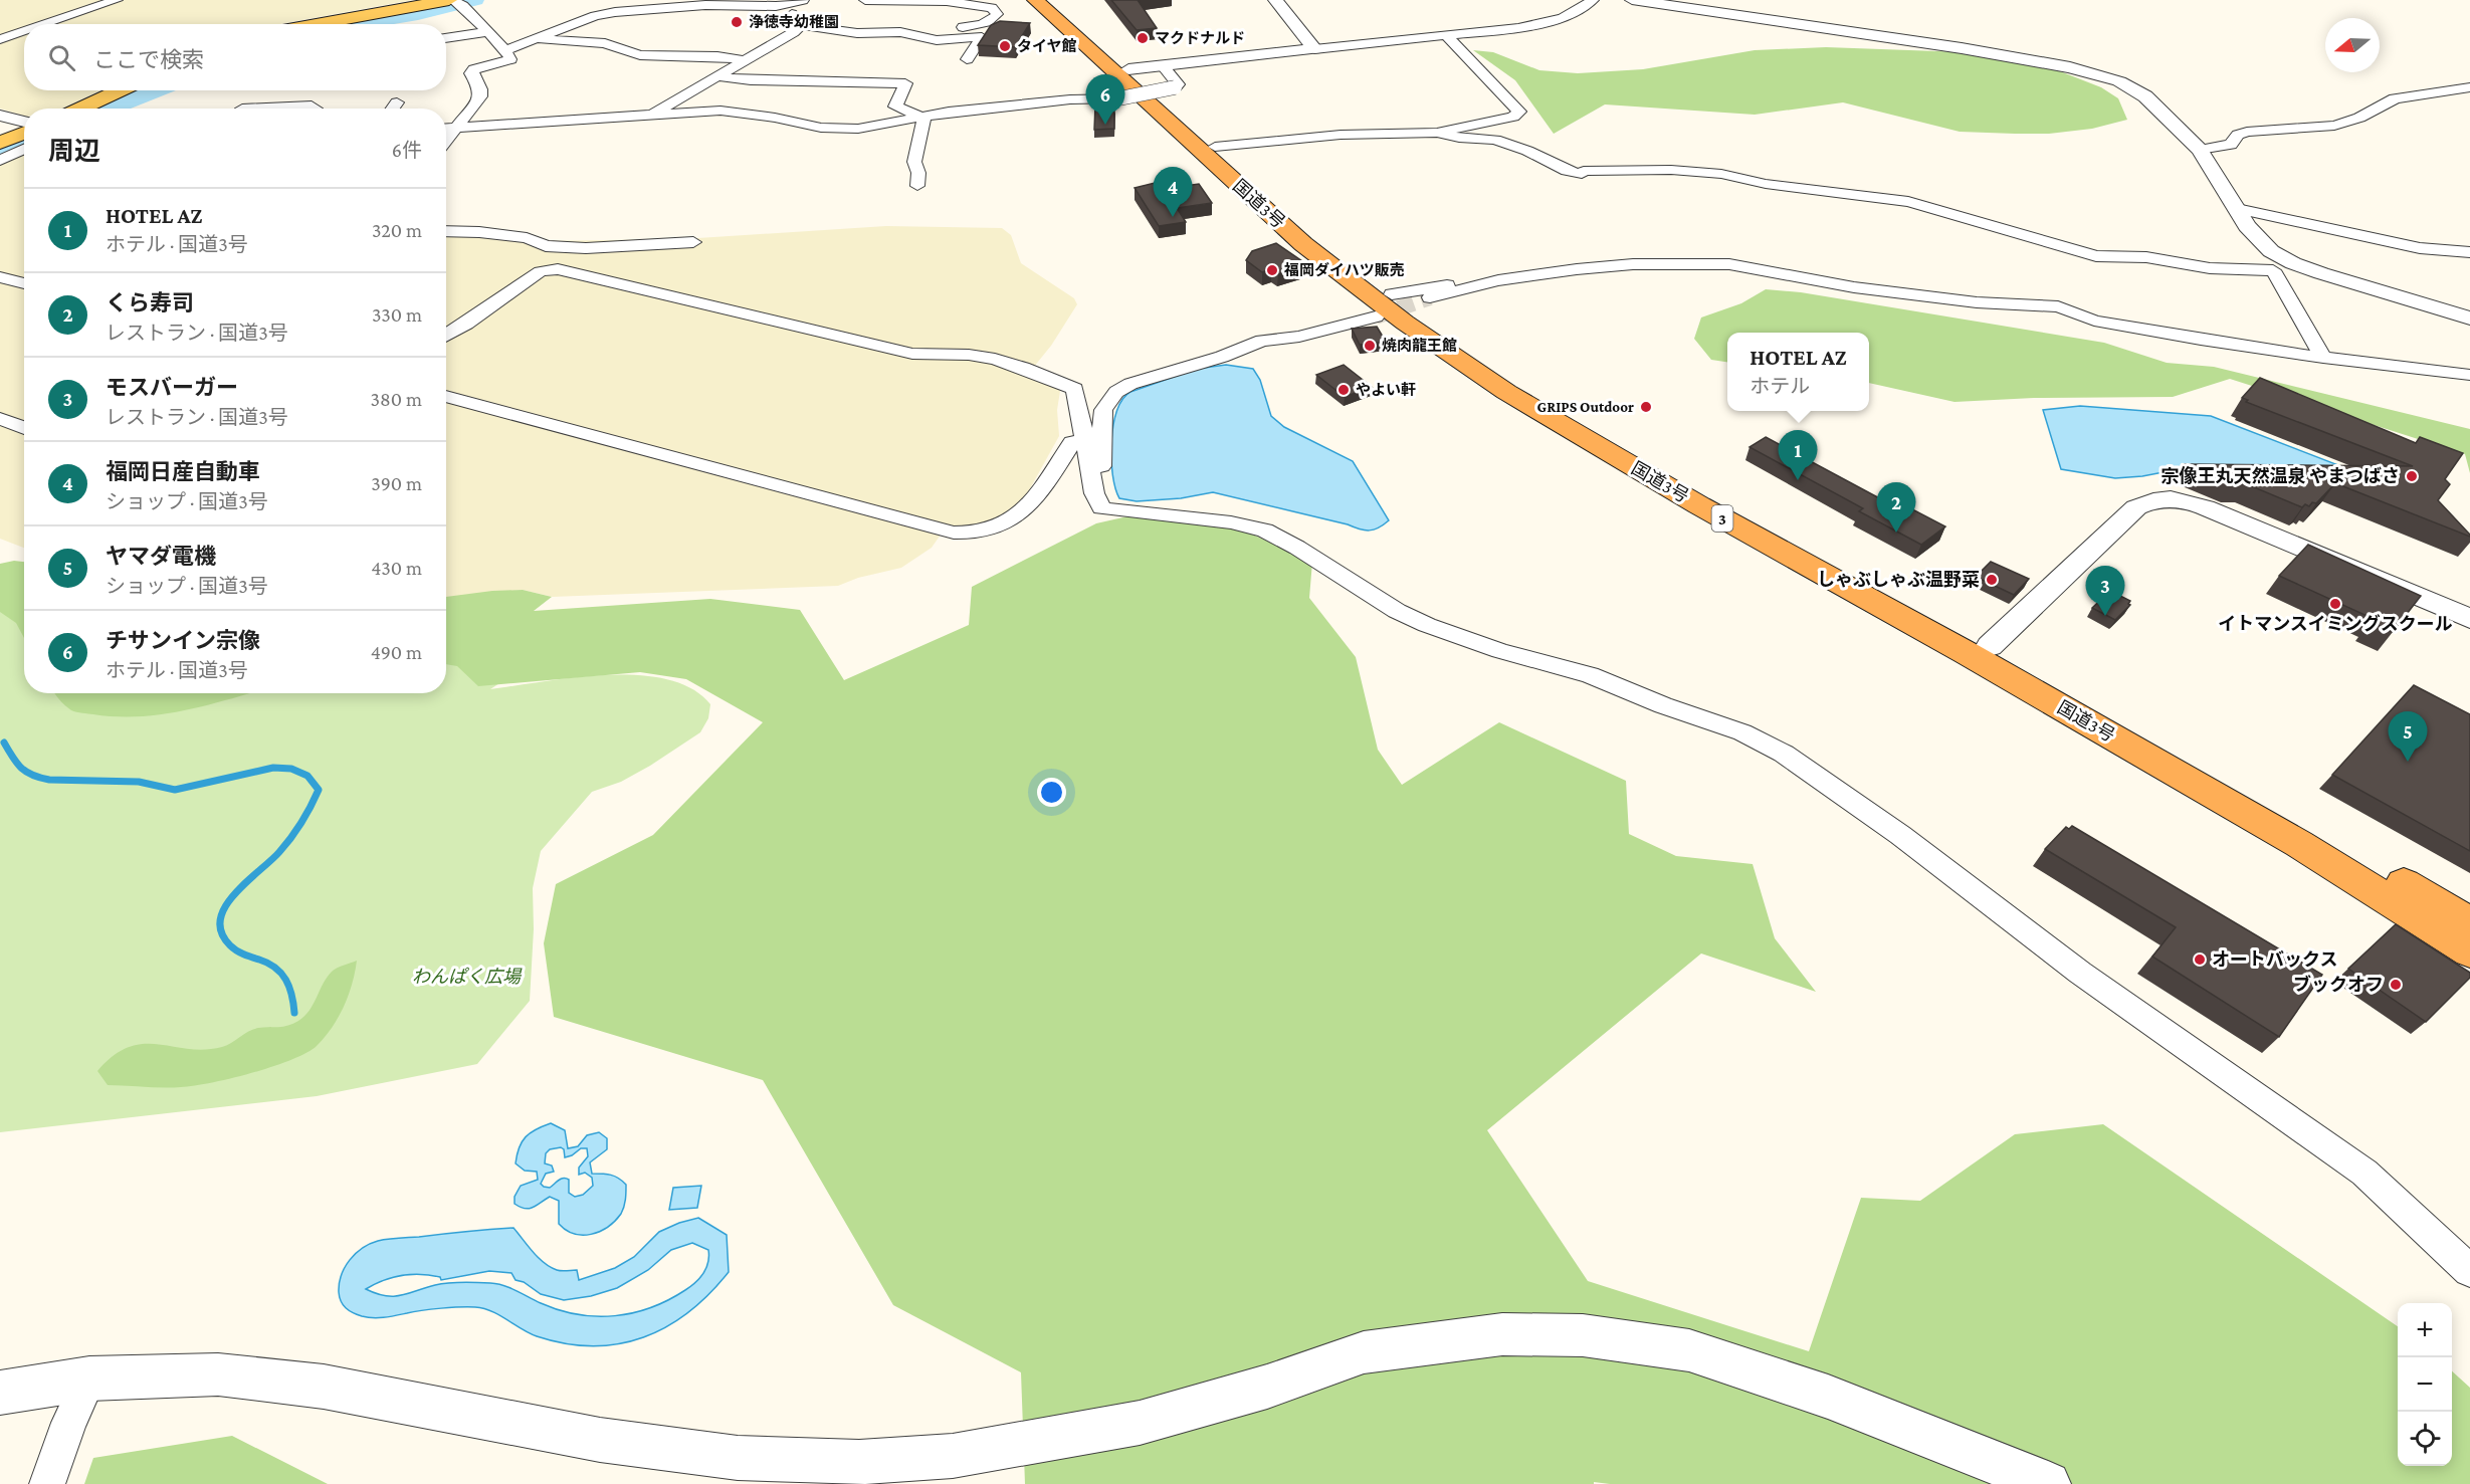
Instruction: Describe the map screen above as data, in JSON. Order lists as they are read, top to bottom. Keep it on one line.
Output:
{"streets":{"highway":["国道3号","3"]},"parks":["わんぱく広場"],"places":["浄徳寺幼稚園","マクドナルド","タイヤ館","福岡ダイハツ販売","焼肉龍王館","やよい軒","GRIPS Outdoor","宗像王丸天然温泉 やまつばさ","しゃぶしゃぶ温野菜","イトマンスイミングスクール","オートバックス","ブックオフ"],"north":"left","page":{"search":"ここで検索","pins":["6","4","1","2","3","5"],"heading":["周辺","6件"],"list":[{"mark":"1","name":"HOTEL AZ","note":"ホテル · 国道3号","value":"320 m"},{"mark":"2","name":"くら寿司","note":"レストラン · 国道3号","value":"330 m"},{"mark":"3","name":"モスバーガー","note":"レストラン · 国道3号","value":"380 m"},{"mark":"4","name":"福岡日産自動車","note":"ショップ · 国道3号","value":"390 m"},{"mark":"5","name":"ヤマダ電機","note":"ショップ · 国道3号","value":"430 m"},{"mark":"6","name":"チサンイン宗像","note":"ホテル · 国道3号","value":"490 m"}],"popup":["HOTEL AZ","ホテル"],"map_buttons":["+","−"]}}
